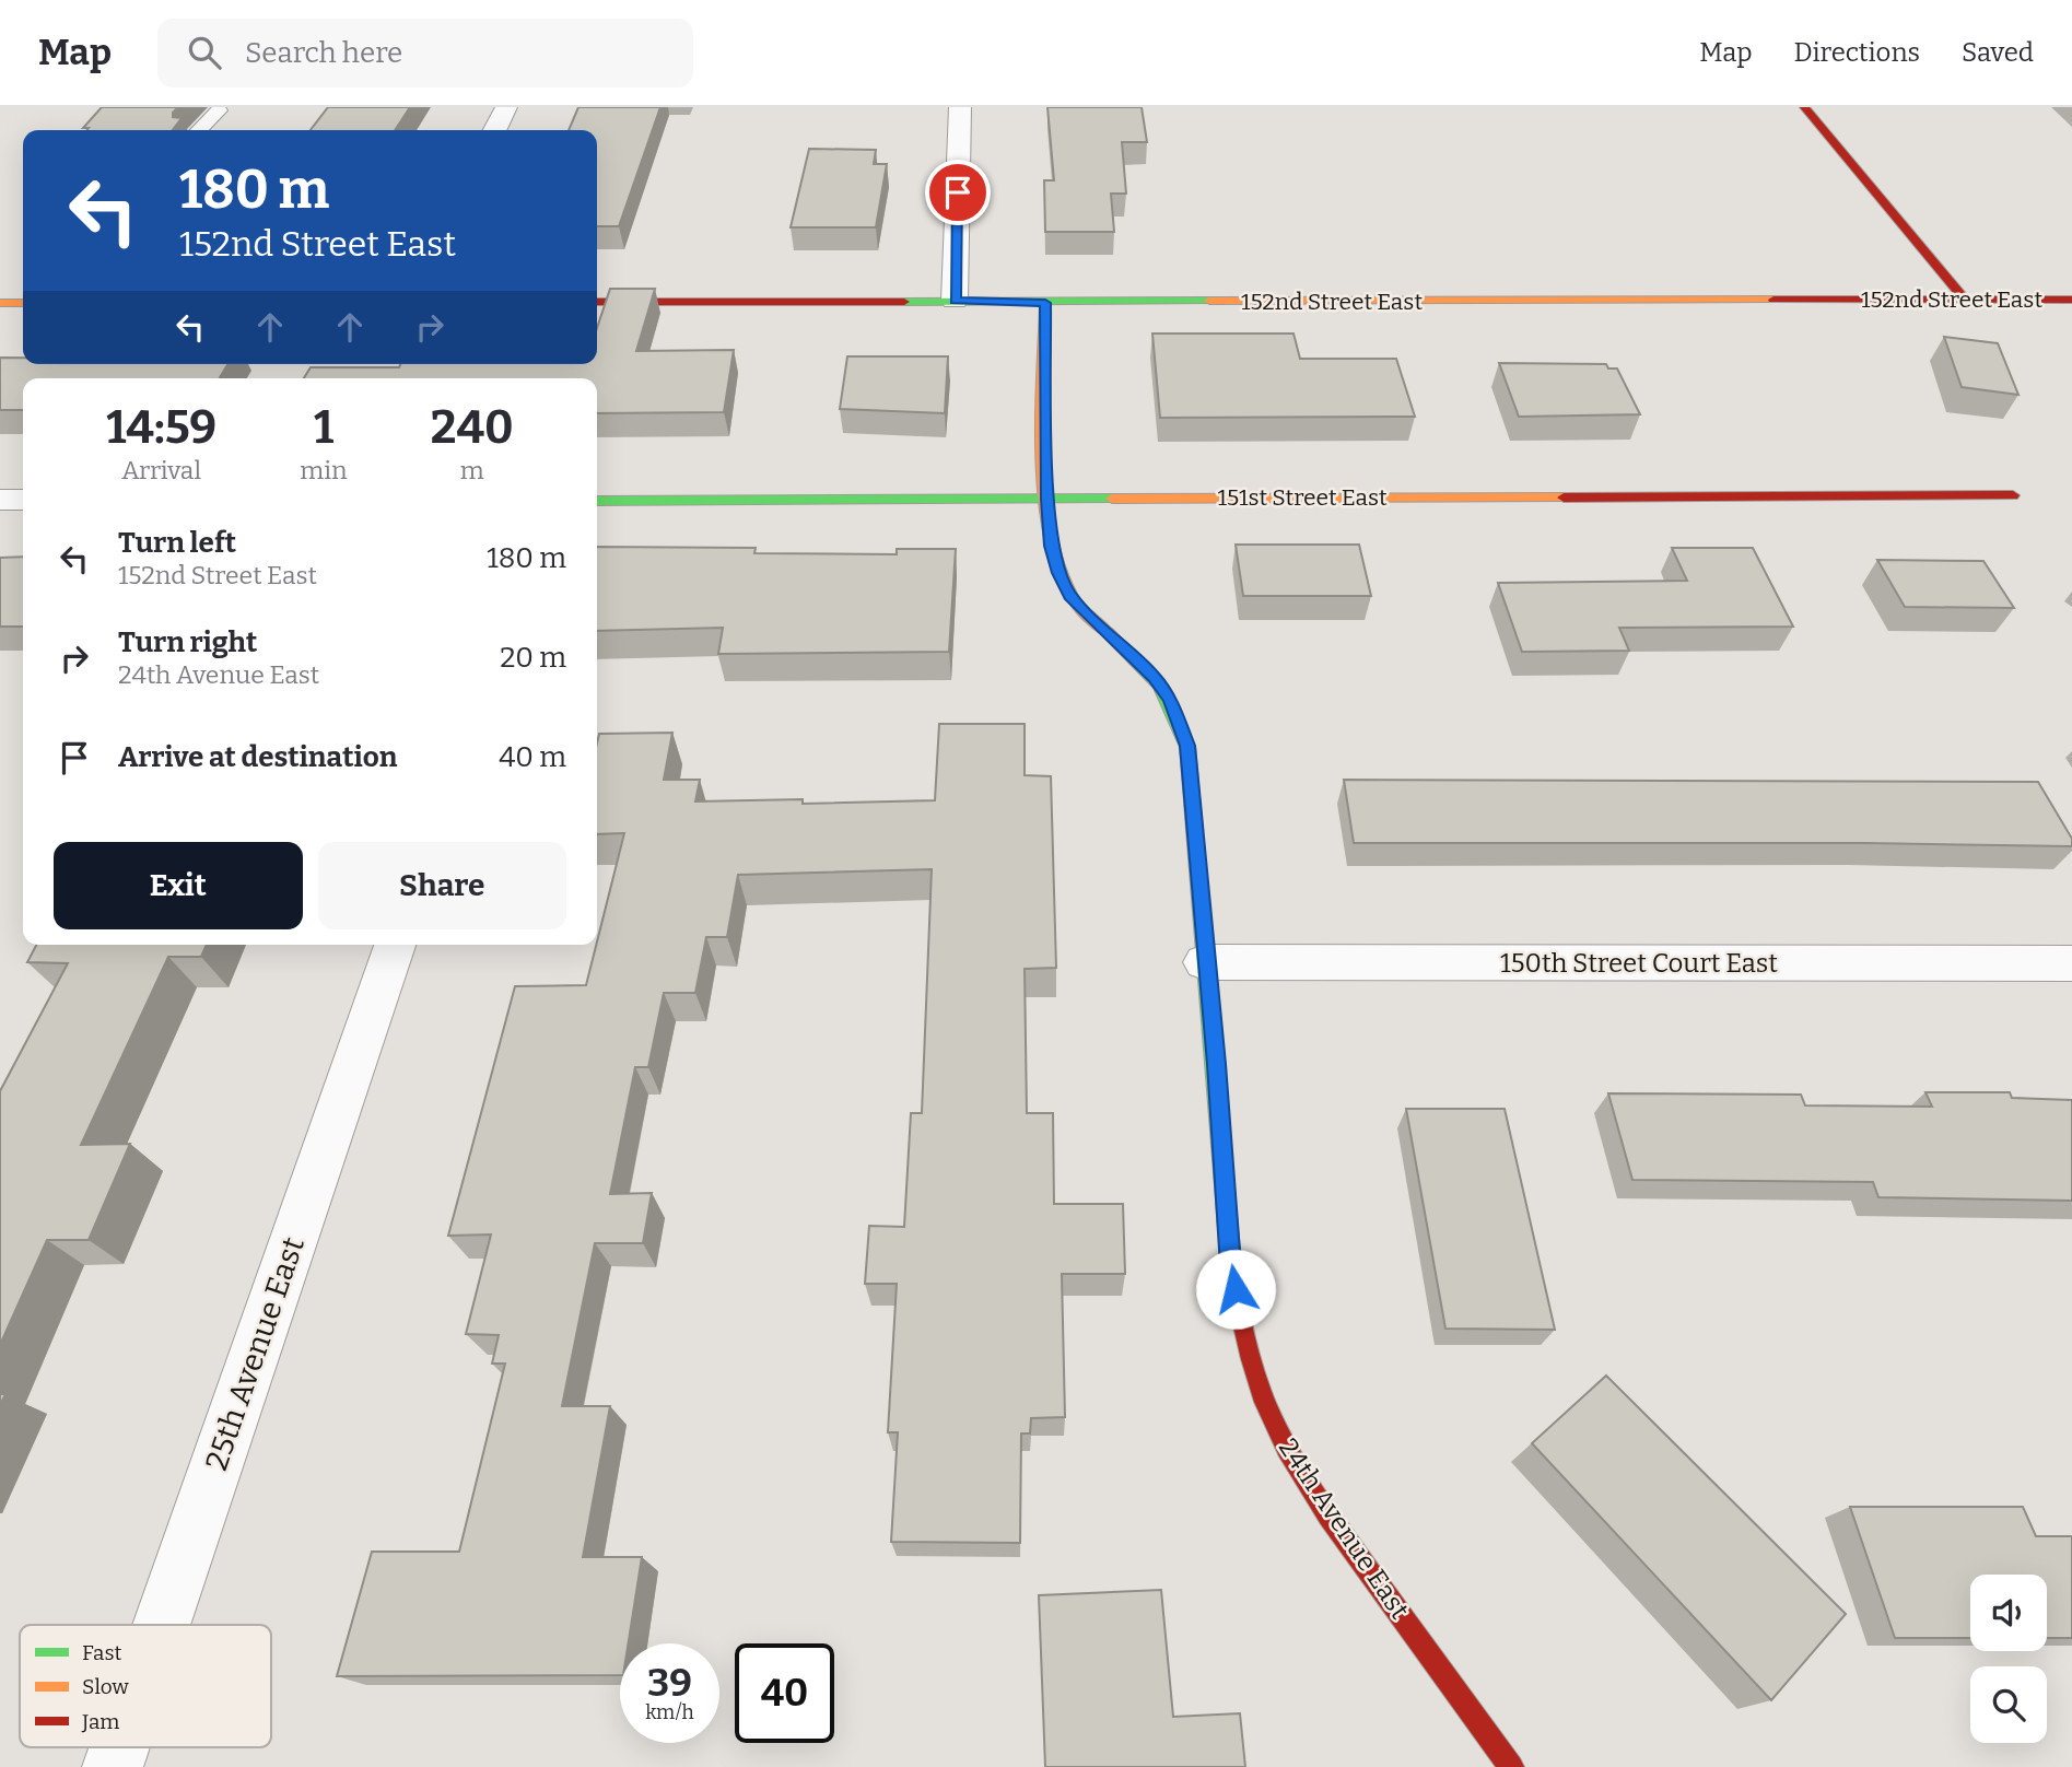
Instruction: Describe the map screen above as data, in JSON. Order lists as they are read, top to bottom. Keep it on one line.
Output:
{"streets":{"street":["152nd Street East","151st Street East","150th Street Court East","25th Avenue East","24th Avenue East"]},"crossings":[["152nd Street East","24th Avenue East"],["151st Street East","24th Avenue East"],["150th Street Court East","24th Avenue East"]],"legend":["Fast","Slow","Jam"],"page":{"header":"Map","search":"Search here","nav":["Map","Directions","Saved"],"turn":["180 m","152nd Street East"],"eta":["14:59","Arrival","1","min","240","m"],"list":[{"name":"Turn left","note":"152nd Street East","value":"180 m"},{"name":"Turn right","note":"24th Avenue East","value":"20 m"},{"name":"Arrive at destination","value":"40 m"}],"buttons":["Exit","Share"],"speed":"39 km/h","limit":"40"}}
